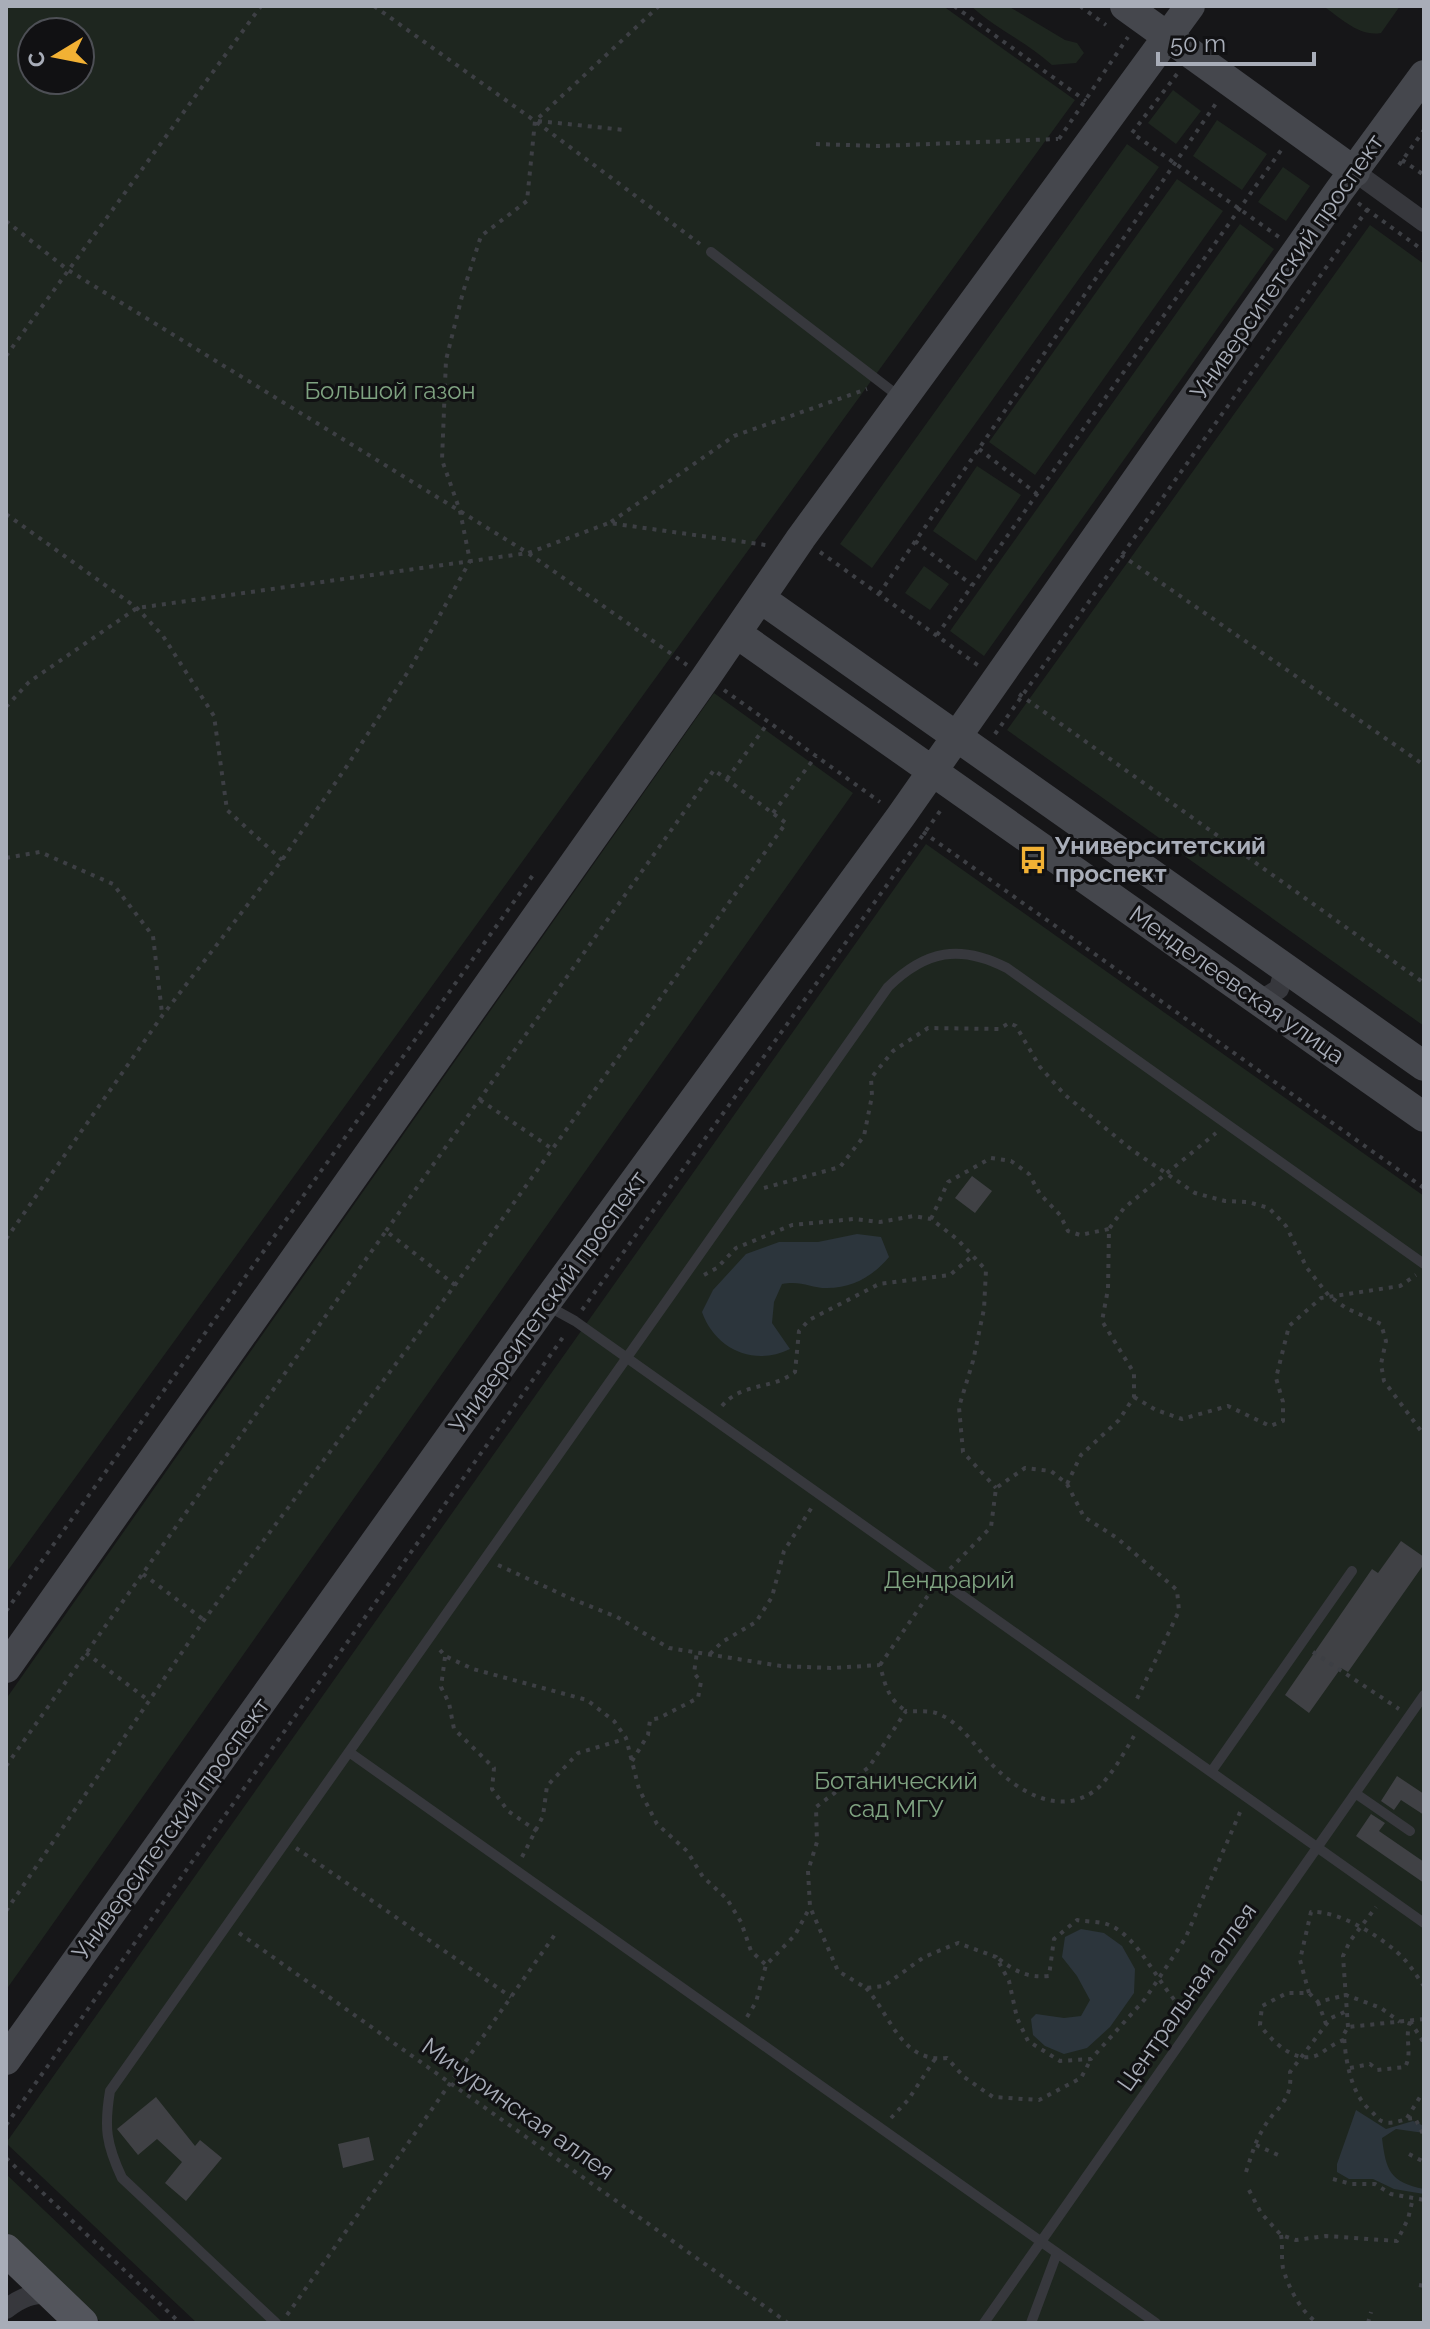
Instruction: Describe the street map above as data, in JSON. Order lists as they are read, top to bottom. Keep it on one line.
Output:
{"streets":{"main road":["Университетский проспект","Менделеевская улица"],"lane":["Центральная аллея"],"path":["Мичуринская аллея"]},"crossings":[["Университетский проспект","Менделеевская улица"]],"parks":["Большой газон","Дендрарий","Ботанический сад МГУ"],"places":{"bus stop":["Университетский проспект"]},"scale_bar":"50 m","north":"left"}
